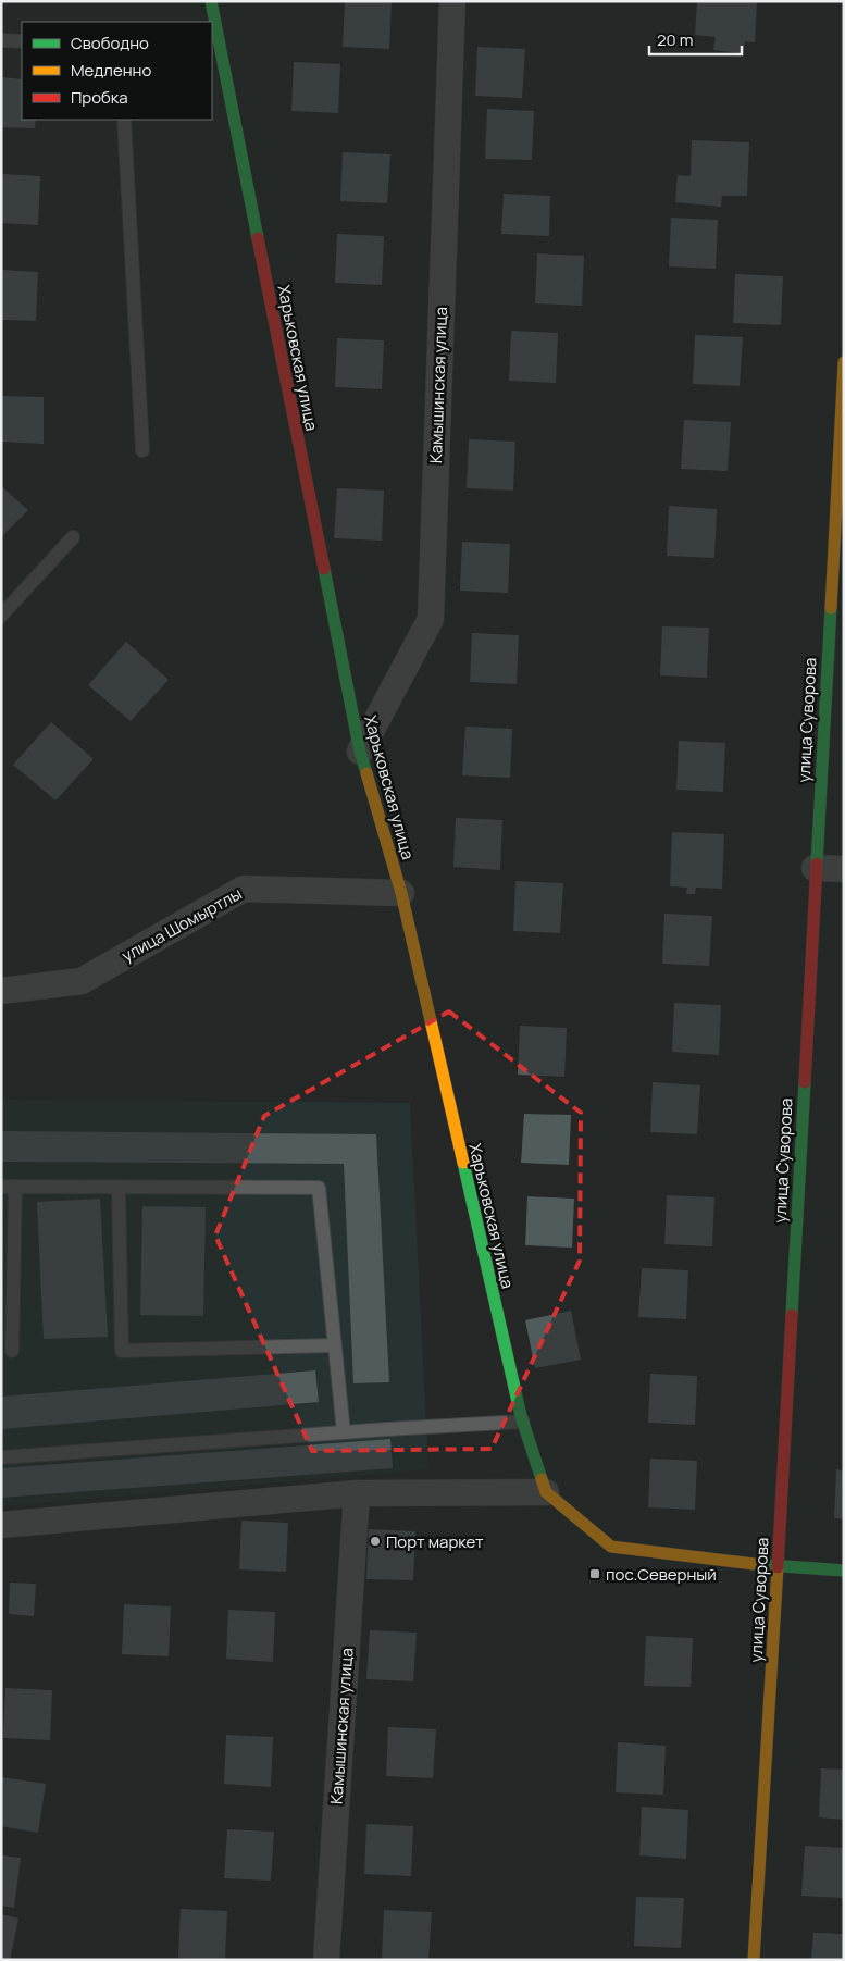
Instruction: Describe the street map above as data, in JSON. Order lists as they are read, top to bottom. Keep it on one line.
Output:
{"streets":{"street":["Харьковская улица","Камышинская улица","улица Суворова","улица Шомыртлы"]},"crossings":[["Харьковская улица","Камышинская улица"],["Харьковская улица","улица Шомыртлы"]],"places":{"other":["Порт маркет"],"transit":["пос.Северный"]},"legend":["Свободно","Медленно","Пробка"],"scale_bar":"20 m"}
